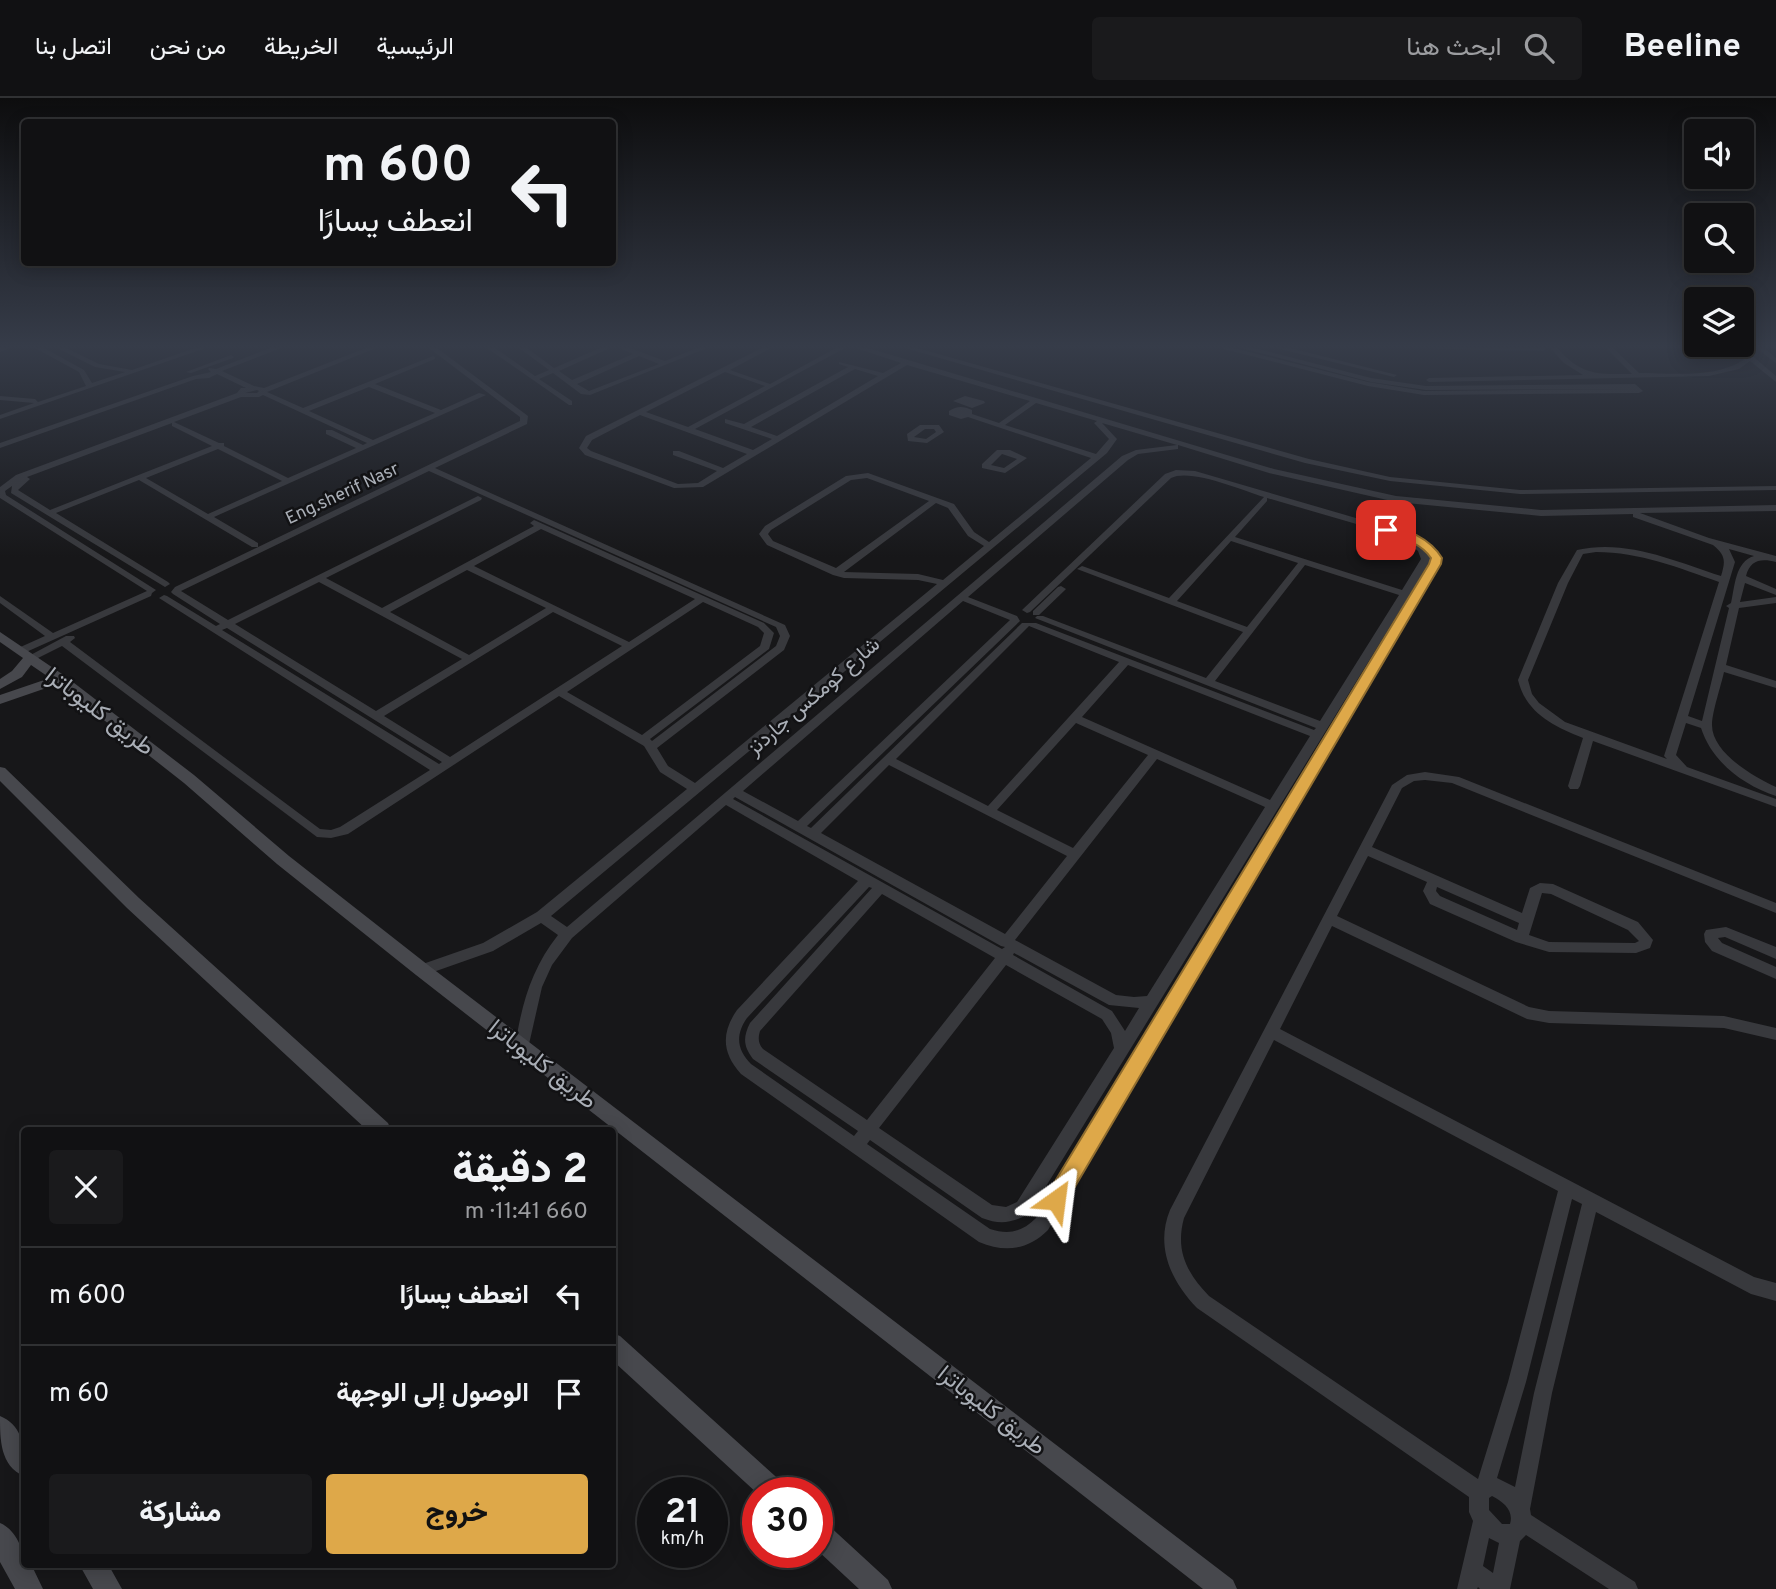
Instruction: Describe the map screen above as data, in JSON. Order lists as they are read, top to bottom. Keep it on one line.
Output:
{"streets":{"main road":["طريق كليوباترا"],"street":["Eng.sherif Nasr","شارع كومكس جاردنز"]},"crossings":[["شارع كومكس جاردنز","طريق كليوباترا"]],"page":{"header":"Beeline","search":"ابحث هنا","nav":["الرئيسية","الخريطة","من نحن","اتصل بنا"],"turn":["600 m","انعطف يسارًا"],"heading":["2 دقيقة","660 m · 11:41"],"list":[{"name":"انعطف يسارًا","value":"600 m"},{"name":"الوصول إلى الوجهة","value":"60 m"}],"buttons":["خروج","مشاركة"],"speed":"21 km/h","limit":"30"}}
